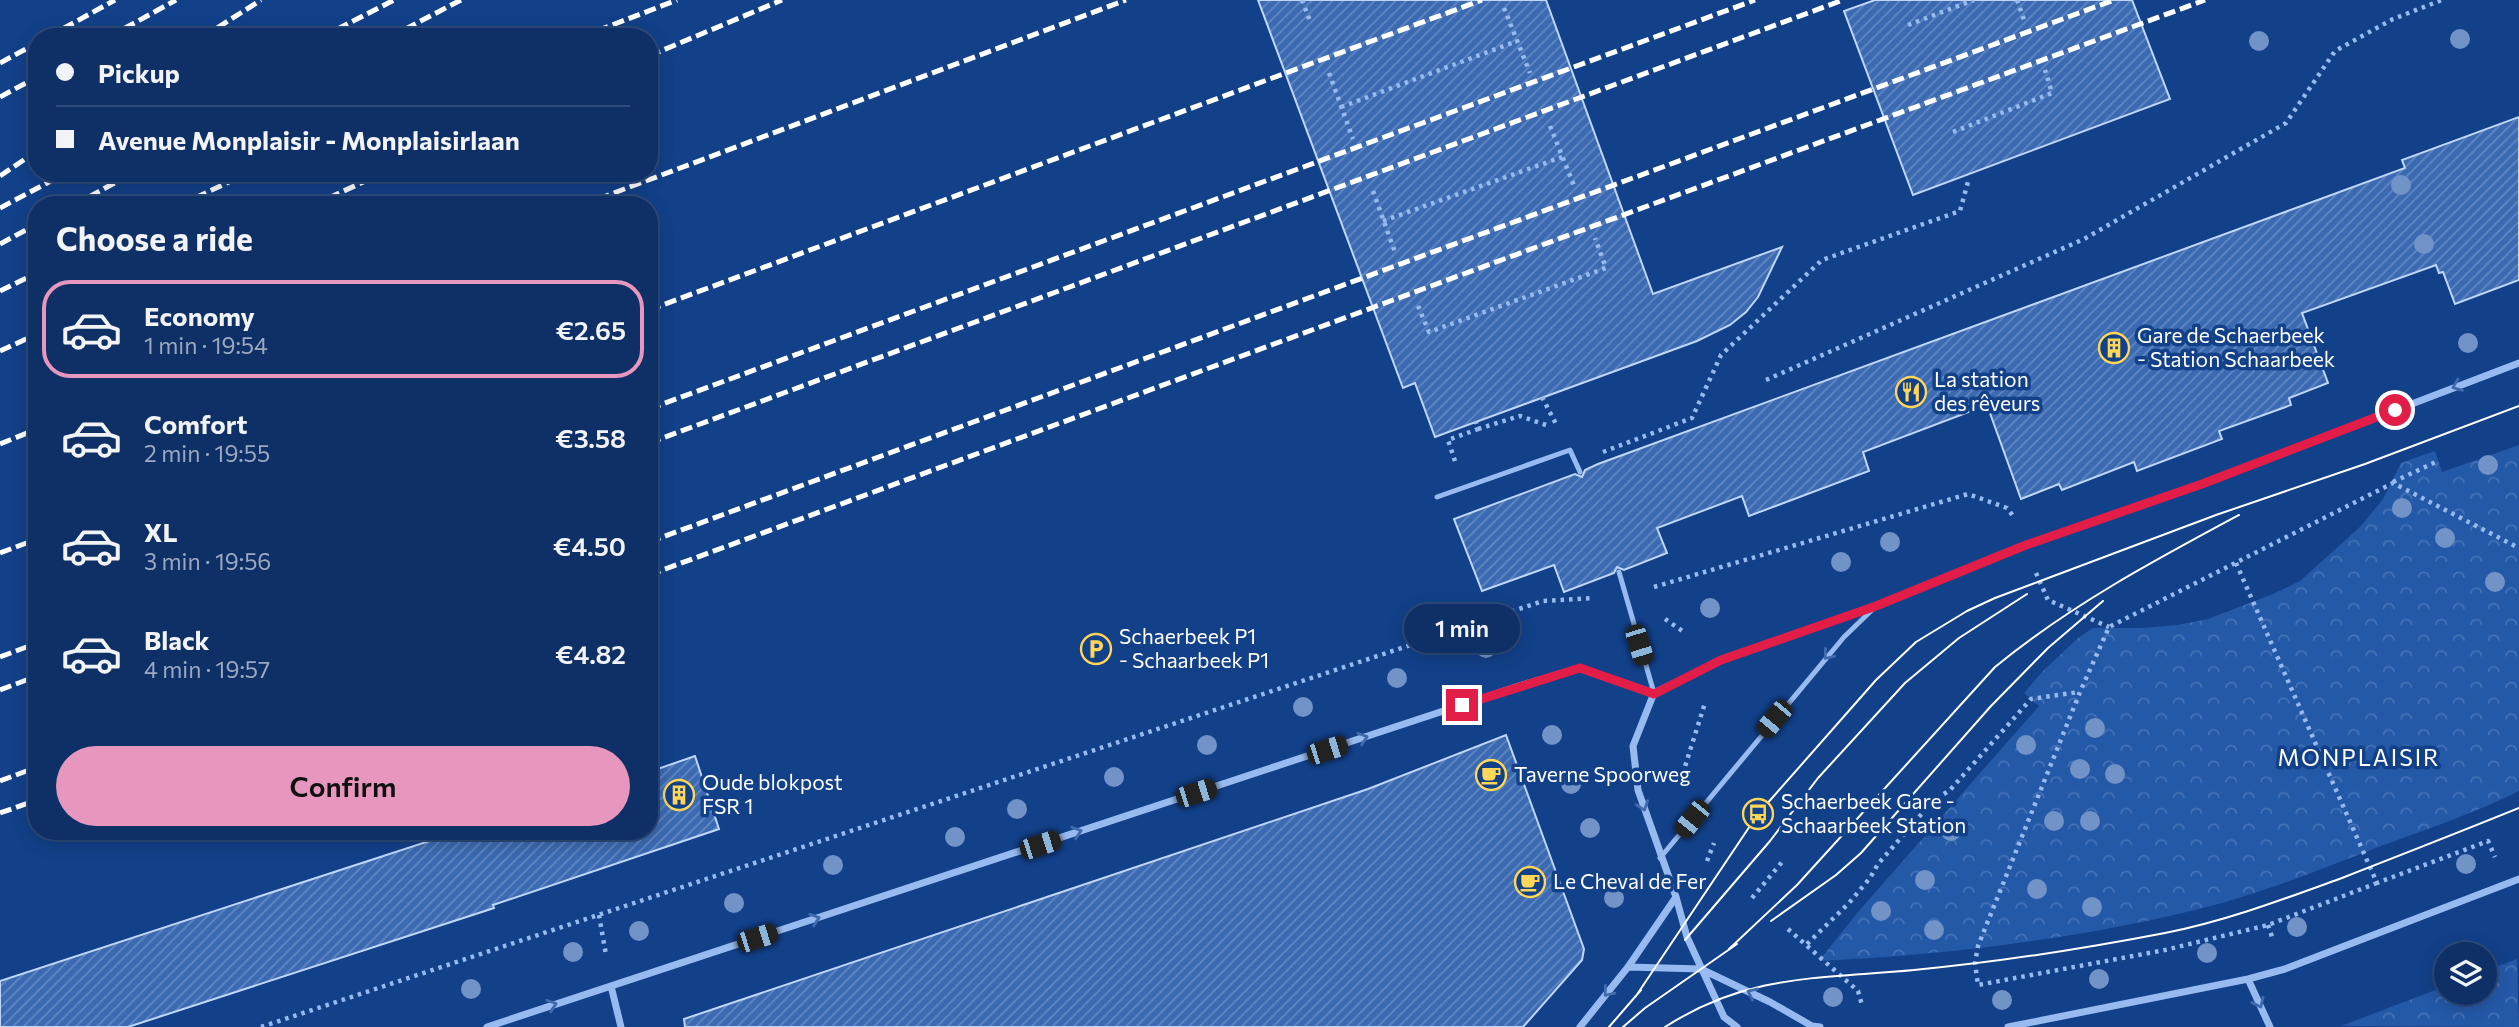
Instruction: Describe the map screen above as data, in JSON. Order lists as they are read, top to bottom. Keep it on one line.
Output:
{"districts":["MONPLAISIR"],"places":{"building":["Gare de Schaerbeek - Station Schaarbeek","Oude blokpost FSR 1"],"restaurant":["La station des rêveurs"],"parking":["Schaerbeek P1 - Schaarbeek P1"],"cafe":["Taverne Spoorweg","Le Cheval de Fer"],"bus stop":["Schaerbeek Gare - Schaarbeek Station"]},"page":{"banner":["Pickup","Avenue Monplaisir - Monplaisirlaan"],"heading":"Choose a ride","list":[{"name":"Economy","note":"1 min · 19:54","value":"€2.65"},{"name":"Comfort","note":"2 min · 19:55","value":"€3.58"},{"name":"XL","note":"3 min · 19:56","value":"€4.50"},{"name":"Black","note":"4 min · 19:57","value":"€4.82"}],"bubble":"1 min","buttons":"Confirm"}}
